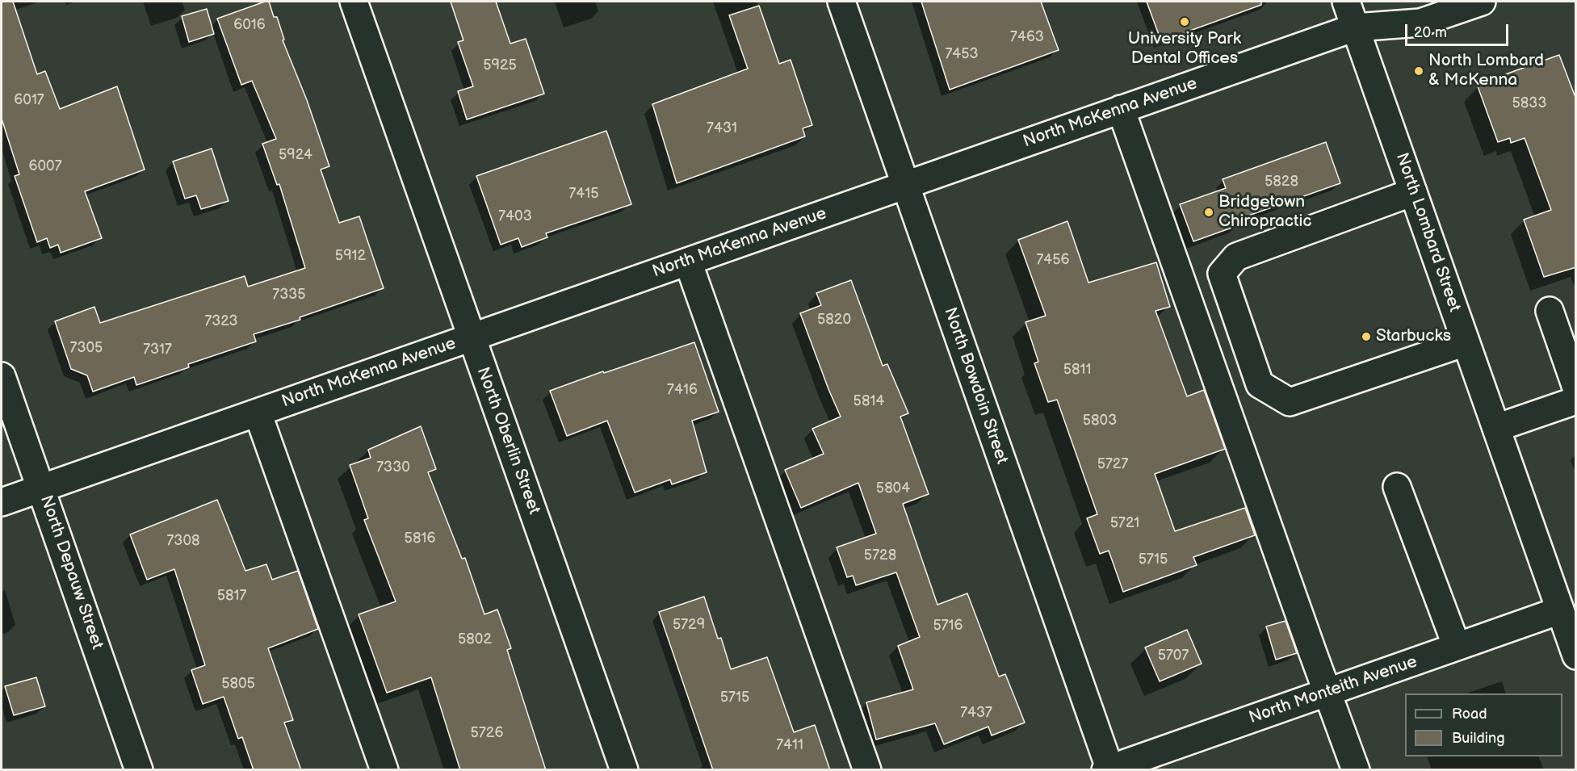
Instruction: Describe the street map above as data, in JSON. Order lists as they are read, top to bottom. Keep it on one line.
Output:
{"streets":{"street":["North McKenna Avenue","North Lombard Street","North Bowdoin Street","North Oberlin Street","North Depauw Street","North Monteith Avenue"]},"crossings":[["North McKenna Avenue","North Lombard Street"],["North McKenna Avenue","North Bowdoin Street"],["North McKenna Avenue","North Oberlin Street"],["North McKenna Avenue","North Depauw Street"],["North Lombard Street","North Monteith Avenue"],["North Bowdoin Street","North Monteith Avenue"]],"places":["University Park Dental Offices","North Lombard & McKenna","Bridgetown Chiropractic","Starbucks"],"house_numbers":["6016","7463","7453","5925","6017","5833","7431","5924","6007","5828","7415","7403","5912","7456","7335","5820","7323","7305","7317","5811","7416","5814","5803","5727","7330","5804","5721","5816","7308","5728","5715","5817","5729","5716","5802","5707","5805","5715","7437","5726","7411"],"legend":["Road","Building"],"scale_bar":"20 m"}
